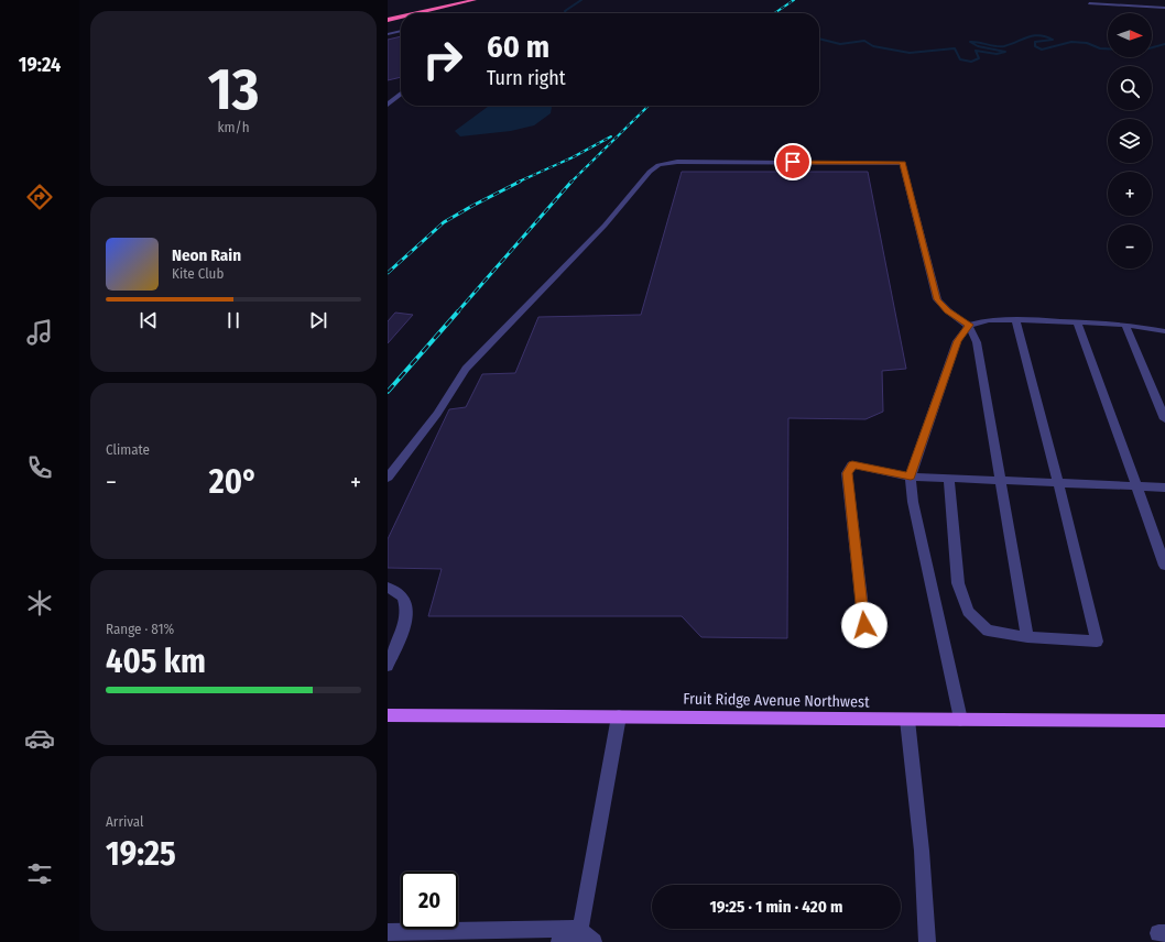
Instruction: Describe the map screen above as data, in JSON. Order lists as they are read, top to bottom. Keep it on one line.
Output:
{"streets":{"main road":["Fruit Ridge Avenue Northwest"]},"north":"right","page":{"tabs":"19:24","tile":[["13","km/h"],"Climate",["Range · 81%","405 km"],["Arrival","19:25"]],"map_buttons":["+","−"],"turn":["60 m","Turn right"],"song":["Neon Rain","Kite Club"],"heat":["−","20°","+"],"limit":"20","trip":"19:25 · 1 min · 420 m"}}
